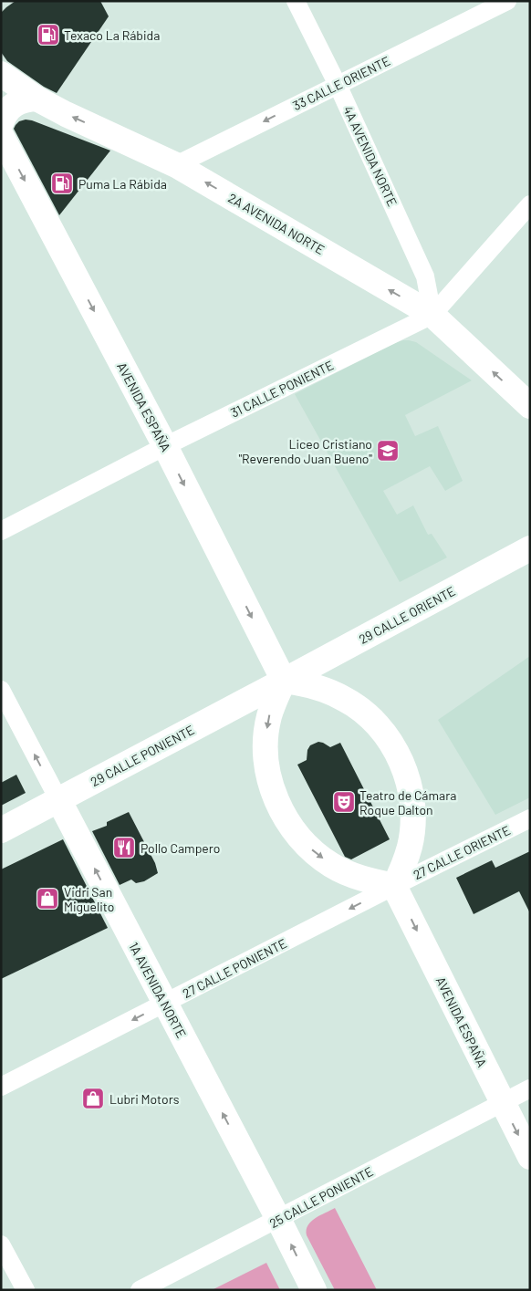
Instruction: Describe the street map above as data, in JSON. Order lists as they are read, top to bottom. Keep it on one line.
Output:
{"streets":{"main road":["2A AVENIDA NORTE","AVENIDA ESPAÑA","29 CALLE ORIENTE","29 CALLE PONIENTE","1A AVENIDA NORTE"],"street":["33 CALLE ORIENTE","4A AVENIDA NORTE","31 CALLE PONIENTE","27 CALLE ORIENTE","27 CALLE PONIENTE","25 CALLE PONIENTE"]},"crossings":[["33 CALLE ORIENTE","4A AVENIDA NORTE"],["33 CALLE ORIENTE","2A AVENIDA NORTE"],["4A AVENIDA NORTE","2A AVENIDA NORTE"],["4A AVENIDA NORTE","31 CALLE PONIENTE"],["2A AVENIDA NORTE","31 CALLE PONIENTE"],["31 CALLE PONIENTE","AVENIDA ESPAÑA"],["AVENIDA ESPAÑA","29 CALLE ORIENTE"],["AVENIDA ESPAÑA","29 CALLE PONIENTE"],["AVENIDA ESPAÑA","27 CALLE ORIENTE"],["AVENIDA ESPAÑA","27 CALLE PONIENTE"],["AVENIDA ESPAÑA","25 CALLE PONIENTE"],["29 CALLE ORIENTE","29 CALLE PONIENTE"],["29 CALLE PONIENTE","1A AVENIDA NORTE"],["27 CALLE ORIENTE","27 CALLE PONIENTE"],["27 CALLE PONIENTE","1A AVENIDA NORTE"],["1A AVENIDA NORTE","25 CALLE PONIENTE"]],"one_way":["33 CALLE ORIENTE","2A AVENIDA NORTE","AVENIDA ESPAÑA","27 CALLE PONIENTE","1A AVENIDA NORTE"],"places":{"fuel station":["Texaco La Rábida","Puma La Rábida"],"school or university":["Liceo Cristiano \"Reverendo Juan Bueno\""],"theatre":["Teatro de Cámara Roque Dalton"],"restaurant":["Pollo Campero"],"shop":["Vidrí San Miguelito","Lubri Motors"]}}
